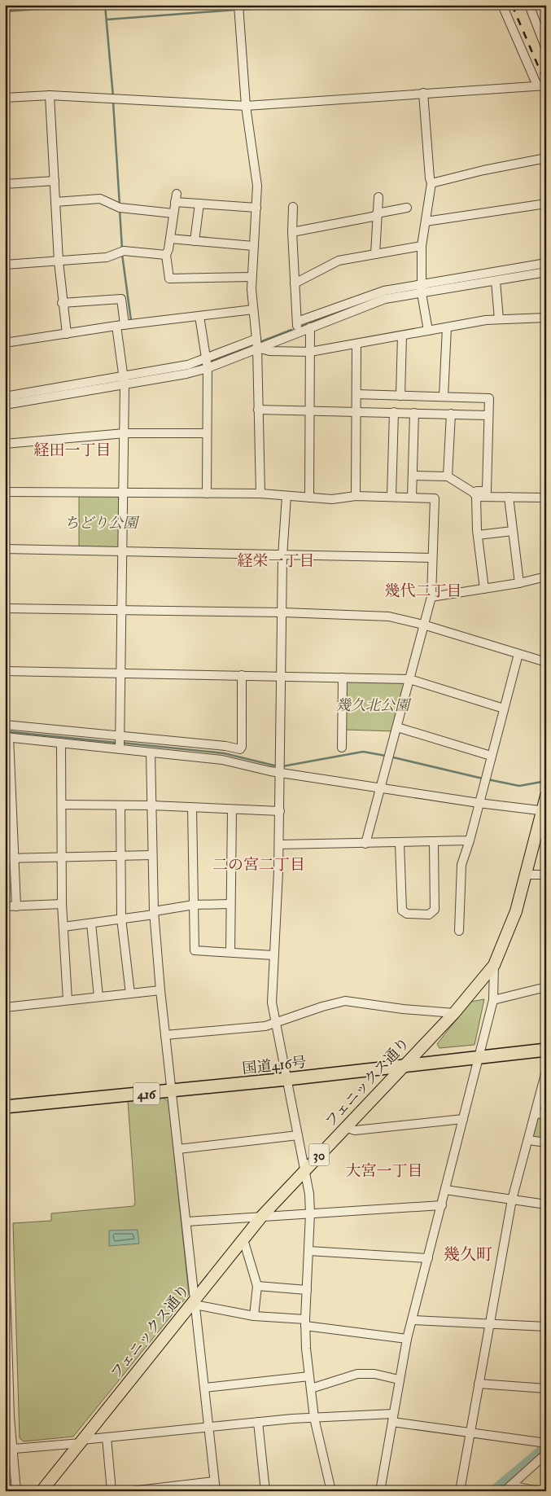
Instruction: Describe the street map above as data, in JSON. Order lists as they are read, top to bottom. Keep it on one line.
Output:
{"streets":{"highway":["国道416号","416"],"main road":["フェニックス通り","30"]},"crossings":[["国道416号","フェニックス通り"]],"districts":["経田一丁目","経栄一丁目","幾代二丁目","二の宮二丁目","大宮一丁目","幾久町"],"parks":["ちどり公園","幾久北公園"]}
